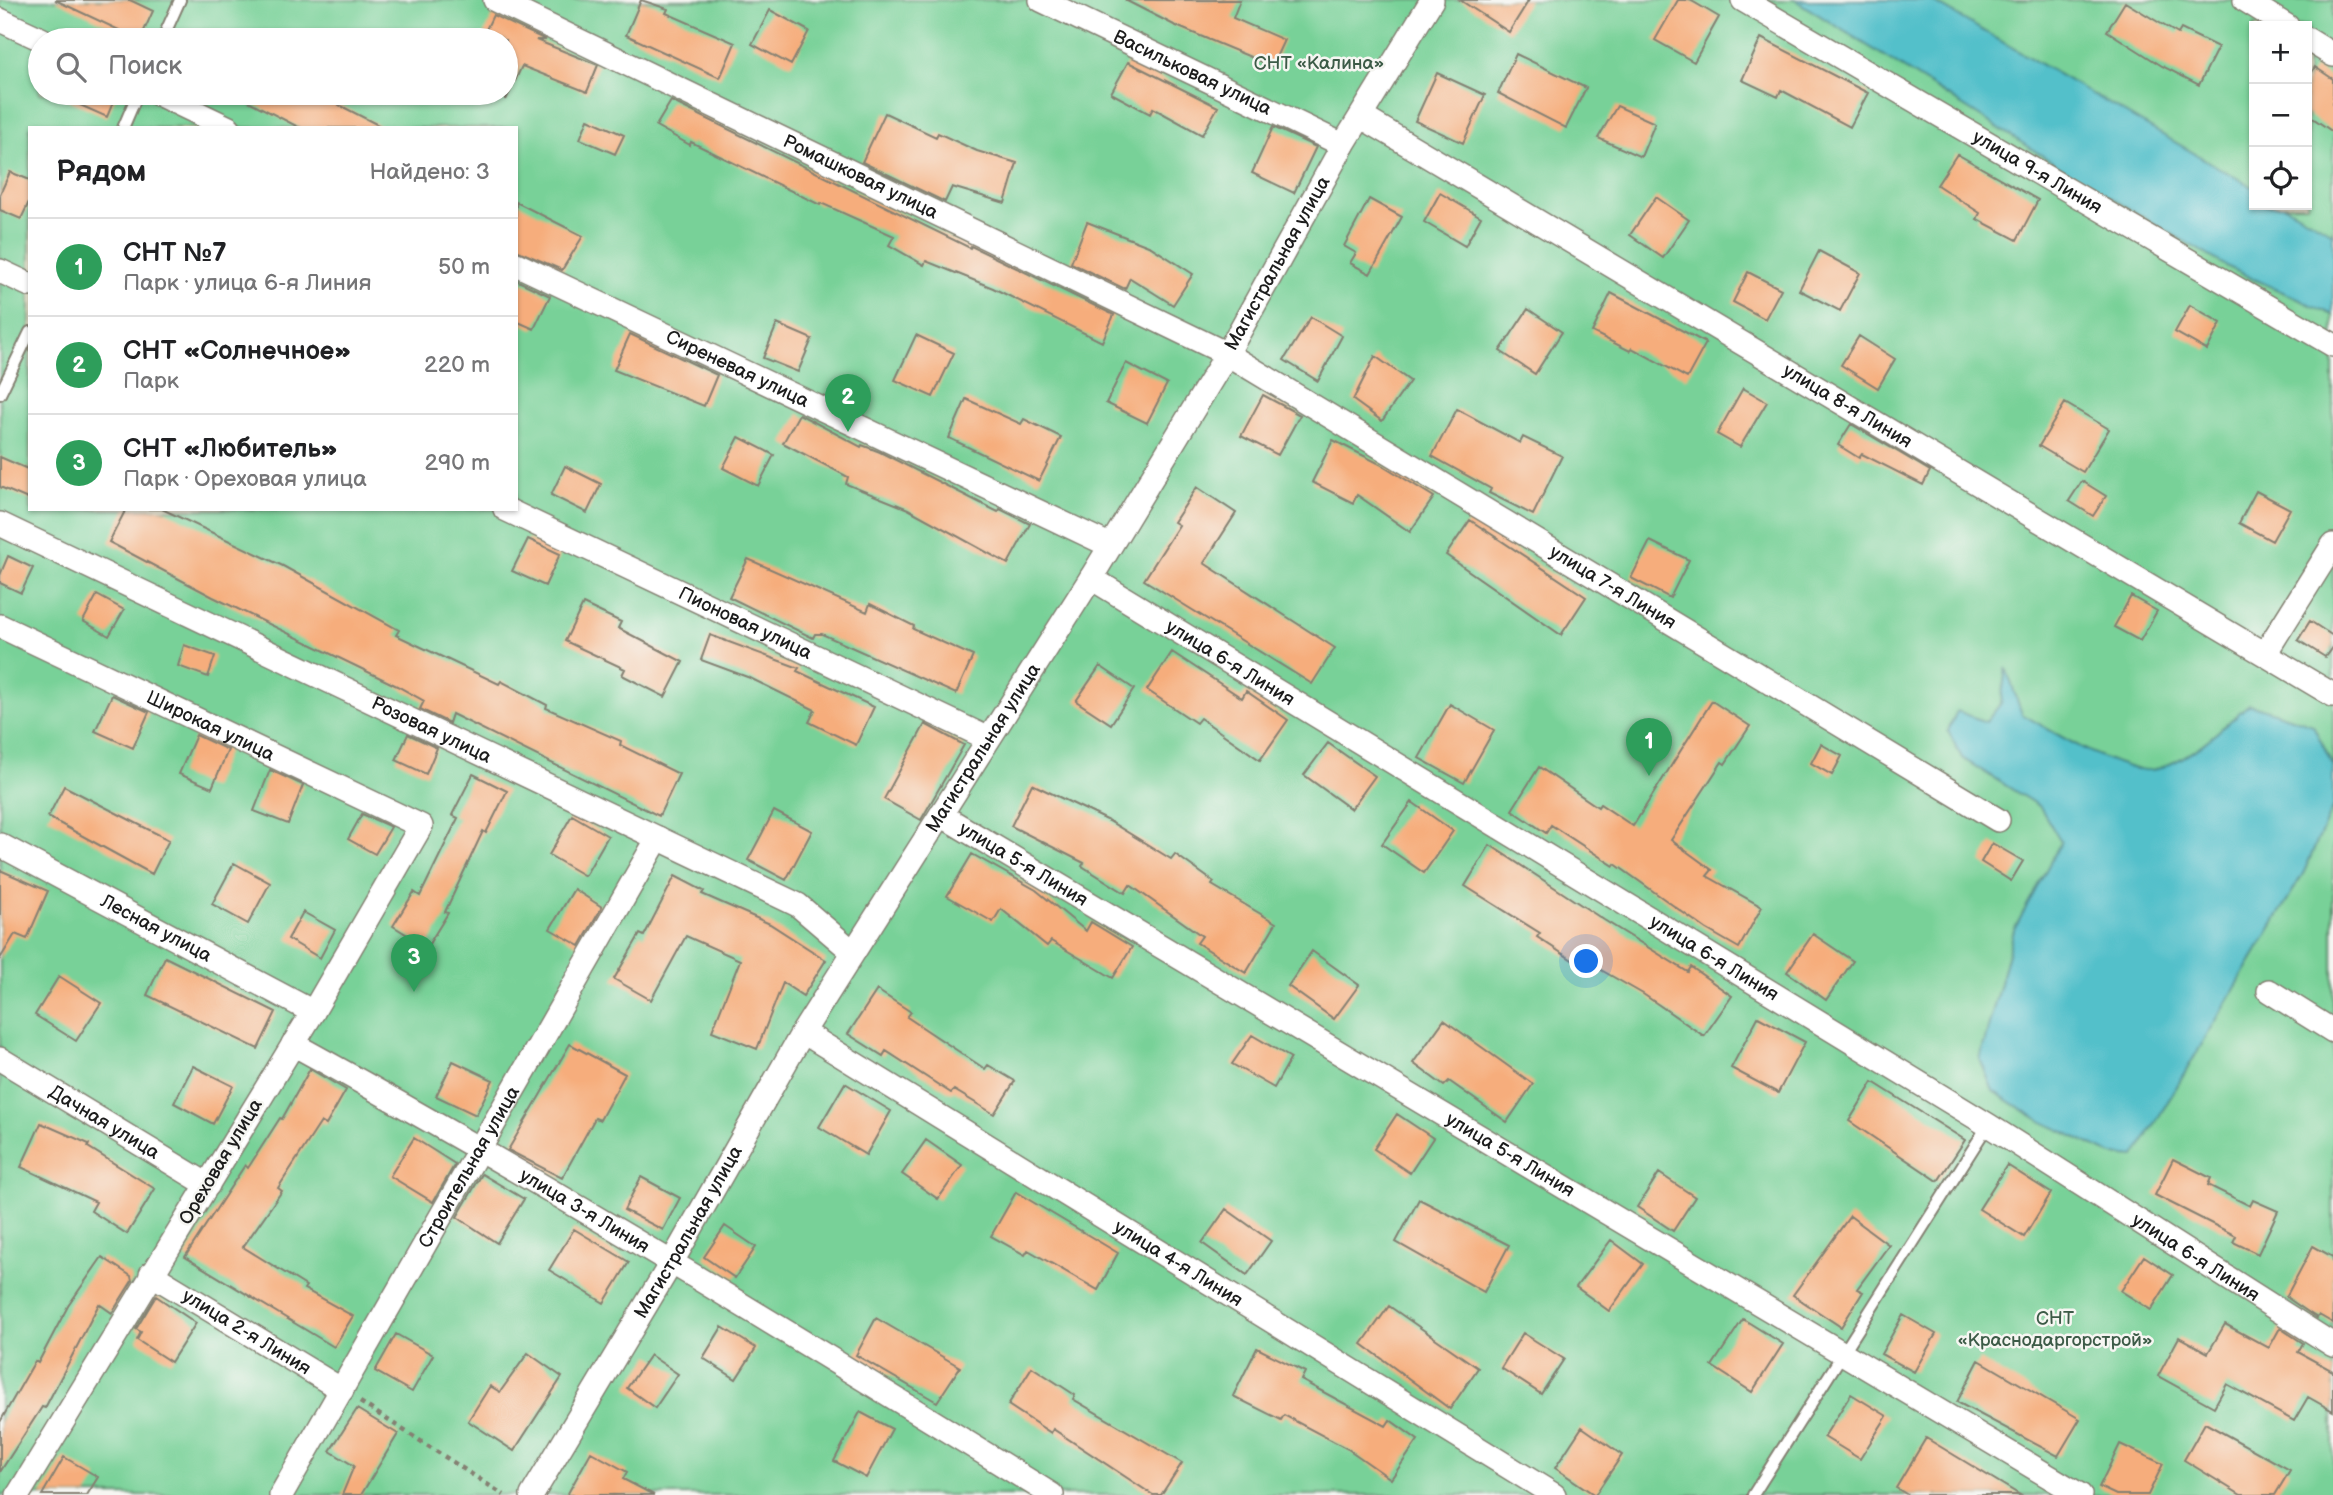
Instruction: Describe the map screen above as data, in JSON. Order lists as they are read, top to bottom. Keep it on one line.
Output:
{"streets":{"street":["Васильковая улица","улица 9-я Линия","Ромашковая улица","Магистральная улица","Сиреневая улица","улица 8-я Линия","улица 7-я Линия","Пионовая улица","улица 6-я Линия","Широкая улица","Розовая улица","улица 5-я Линия","Лесная улица","Дачная улица","Ореховая улица","Строительная улица","улица 3-я Линия","улица 4-я Линия","улица 2-я Линия"]},"crossings":[["Васильковая улица","Магистральная улица"],["Ромашковая улица","Магистральная улица"],["Ромашковая улица","улица 7-я Линия"],["Магистральная улица","Сиреневая улица"],["Магистральная улица","улица 8-я Линия"],["Магистральная улица","улица 7-я Линия"],["Магистральная улица","Пионовая улица"],["Магистральная улица","улица 6-я Линия"],["Магистральная улица","Розовая улица"],["Магистральная улица","улица 5-я Линия"],["Магистральная улица","улица 3-я Линия"],["Магистральная улица","улица 4-я Линия"],["Широкая улица","Ореховая улица"],["Розовая улица","Строительная улица"],["Лесная улица","Ореховая улица"],["Дачная улица","Ореховая улица"],["Ореховая улица","улица 3-я Линия"],["Ореховая улица","улица 2-я Линия"],["Строительная улица","улица 3-я Линия"],["Строительная улица","улица 2-я Линия"]],"parks":["СНТ «Калина»","СНТ «Краснодаргорстрой»"],"page":{"map_buttons":["+","−"],"search":"Поиск","heading":["Рядом","Найдено: 3"],"list":[{"mark":"1","name":"СНТ №7","note":"Парк · улица 6-я Линия","value":"50 m"},{"mark":"2","name":"СНТ «Солнечное»","note":"Парк","value":"220 m"},{"mark":"3","name":"СНТ «Любитель»","note":"Парк · Ореховая улица","value":"290 m"}],"pins":["2","1","3"]}}
